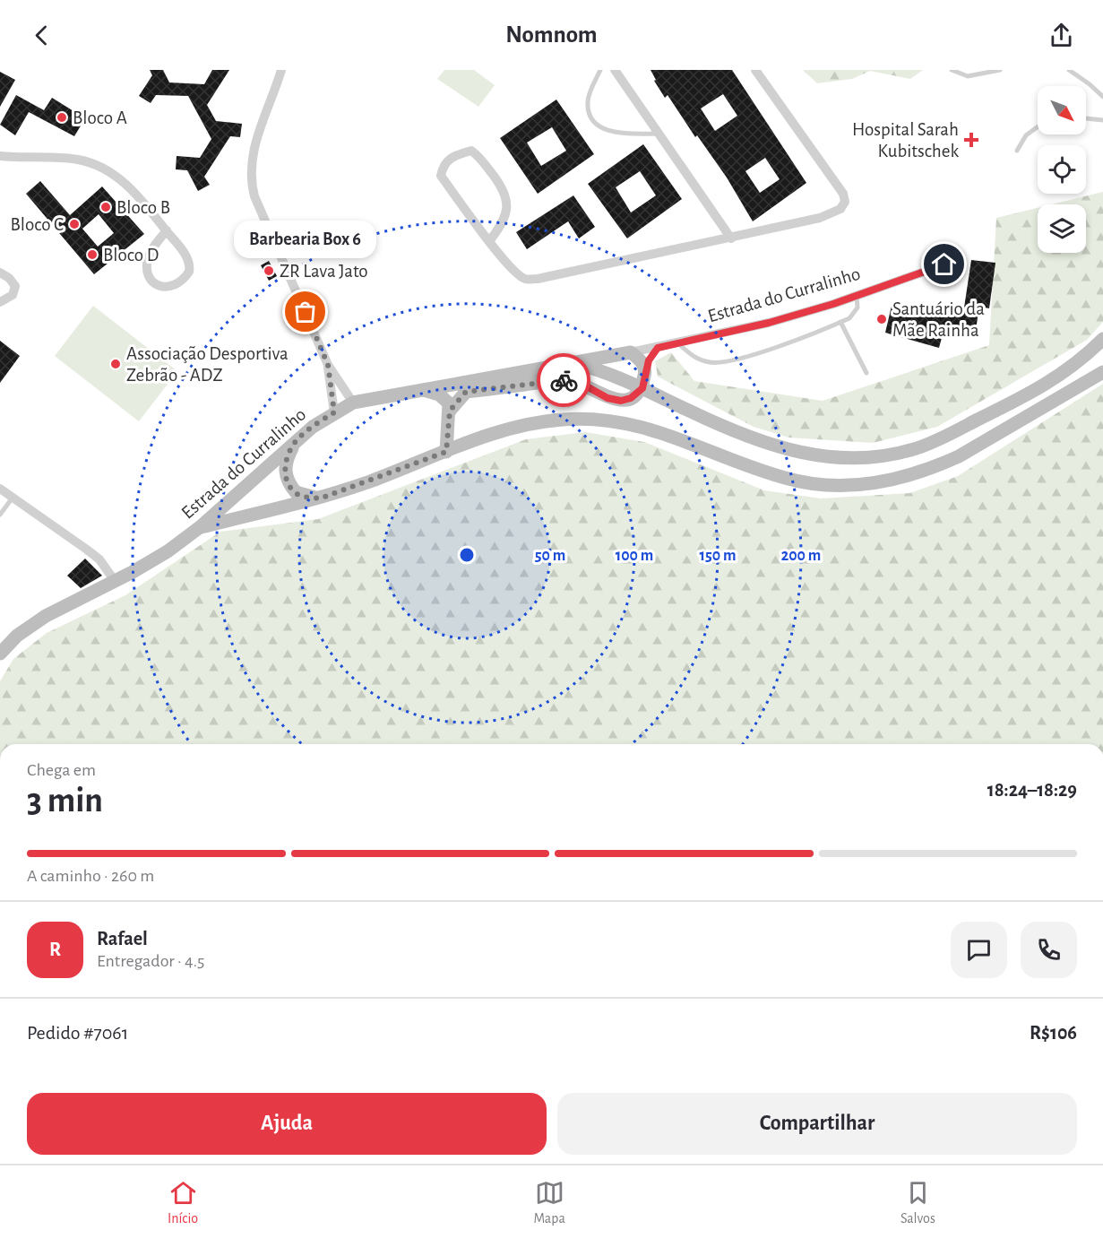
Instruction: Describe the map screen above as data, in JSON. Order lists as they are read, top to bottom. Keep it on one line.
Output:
{"streets":{"street":["Estrada do Curralinho"]},"places":{"other":["Bloco A","Bloco B","Bloco C","Bloco D","ZR Lava Jato","Barbearia Box 6","Santuário da Mãe Rainha","Associação Desportiva Zebrão - ADZ"],"health":["Hospital Sarah Kubitschek"]},"north":"bottom right","page":{"header":"Nomnom","bubble":"Barbearia Box 6","heading":["3 min","Chega em","18:24–18:29"],"panel":["Rafael","Entregador · 4.5","Pedido #7061","R$106"],"bar":"A caminho · 260 m","round":"R","buttons":["Ajuda","Compartilhar"],"tabs":["Início","Mapa","Salvos"]},"rings":["50 m","100 m","150 m","200 m"]}
